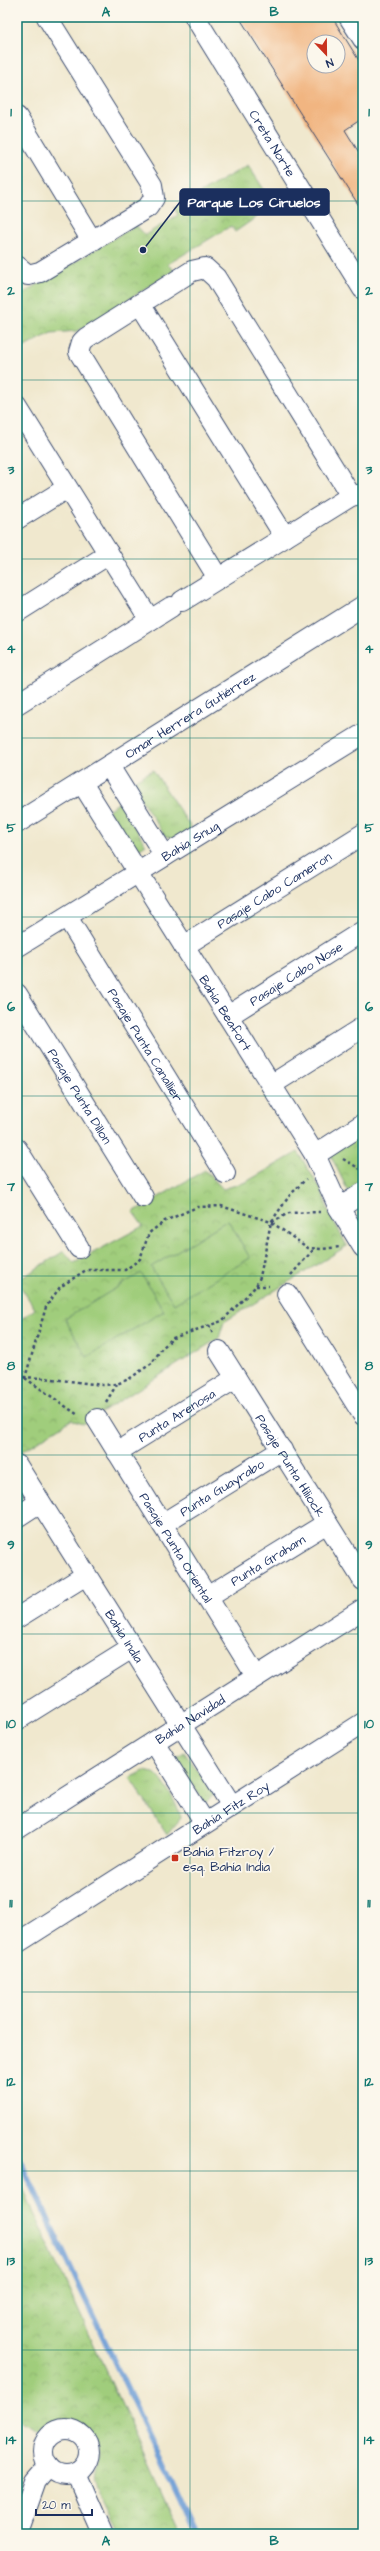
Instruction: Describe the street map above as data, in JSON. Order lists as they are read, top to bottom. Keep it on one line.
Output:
{"streets":{"street":["Creta Norte","Omar Herrera Gutiérrez","Bahía Snug","Pasaje Cabo Cameron","Pasaje Cabo Nose","Bahía Beafort","Pasaje Punta Canallier","Pasaje Punta Dillon","Punta Arenosa","Pasaje Punta Hiliock","Punta Guayrabo","Pasaje Punta Oriental","Punta Graham","Bahía India","Bahía Navidad","Bahía Fitz Roy"]},"crossings":[["Omar Herrera Gutiérrez","Bahía Beafort"],["Bahía Snug","Bahía Beafort"],["Bahía Snug","Pasaje Punta Canallier"],["Pasaje Cabo Cameron","Bahía Beafort"],["Pasaje Cabo Nose","Bahía Beafort"],["Punta Arenosa","Pasaje Punta Hiliock"],["Punta Arenosa","Pasaje Punta Oriental"],["Pasaje Punta Hiliock","Punta Guayrabo"],["Pasaje Punta Hiliock","Punta Graham"],["Punta Guayrabo","Pasaje Punta Oriental"],["Pasaje Punta Oriental","Punta Graham"],["Pasaje Punta Oriental","Bahía Navidad"],["Bahía India","Bahía Navidad"],["Bahía India","Bahía Fitz Roy"]],"places":{"other":["Parque Los Ciruelos"],"transit":["Bahía Fitzroy / esq. Bahía India"]},"scale_bar":"20 m","north":"bottom","grid":{"columns":["A","B"],"rows":["1","2","3","4","5","6","7","8","9","10","11","12","13","14"]}}
